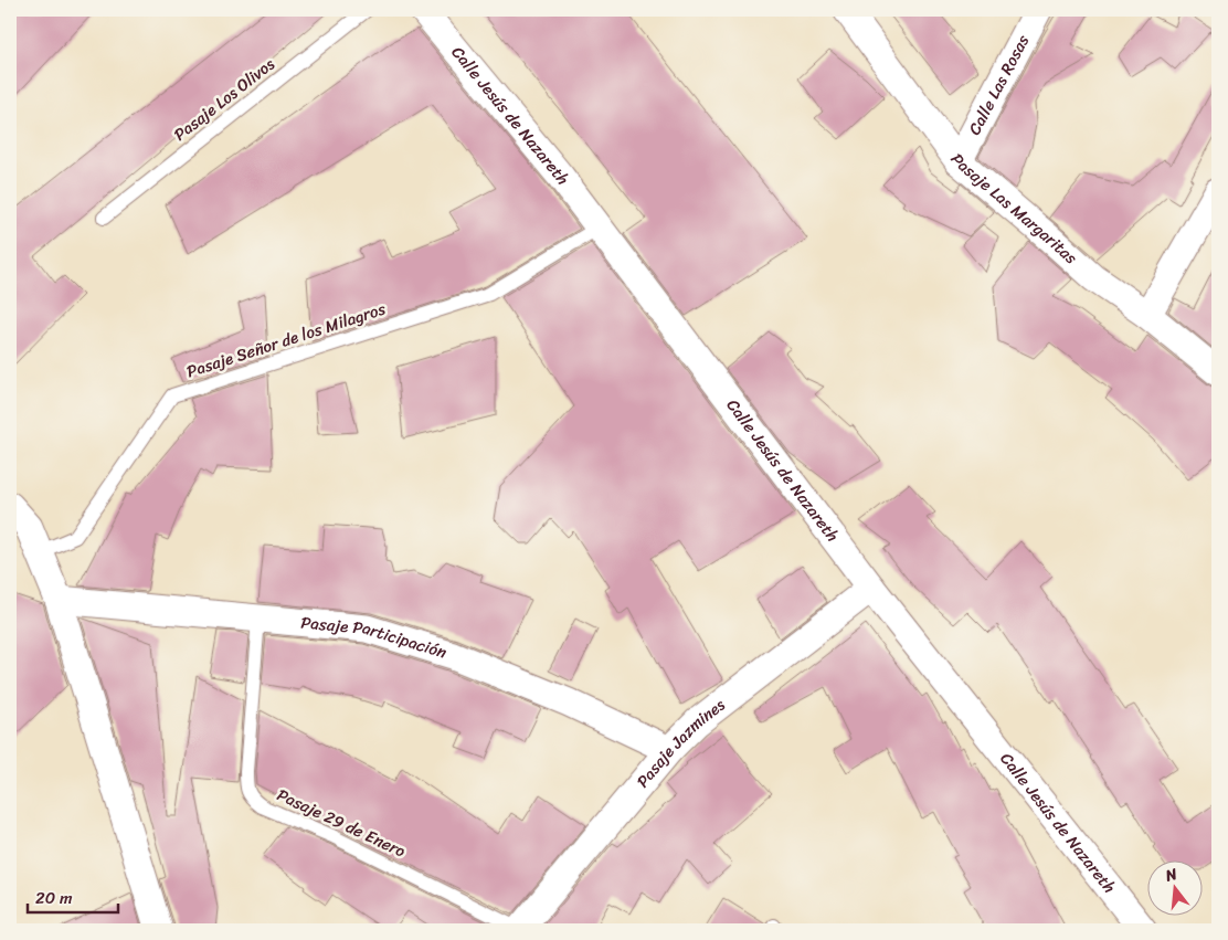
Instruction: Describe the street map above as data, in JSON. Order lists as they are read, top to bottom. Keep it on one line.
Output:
{"streets":{"street":["Calle Las Rosas","Calle Jesús de Nazareth","Pasaje Las Margaritas","Pasaje Participación","Pasaje Jazmines"],"lane":["Pasaje Los Olivos","Pasaje Señor de los Milagros","Pasaje 29 de Enero"]},"crossings":[["Calle Las Rosas","Pasaje Las Margaritas"],["Calle Jesús de Nazareth","Pasaje Señor de los Milagros"],["Calle Jesús de Nazareth","Pasaje Jazmines"],["Pasaje Participación","Pasaje Jazmines"],["Pasaje Participación","Pasaje 29 de Enero"],["Pasaje Jazmines","Pasaje 29 de Enero"]],"scale_bar":"20 m","north":"top"}
